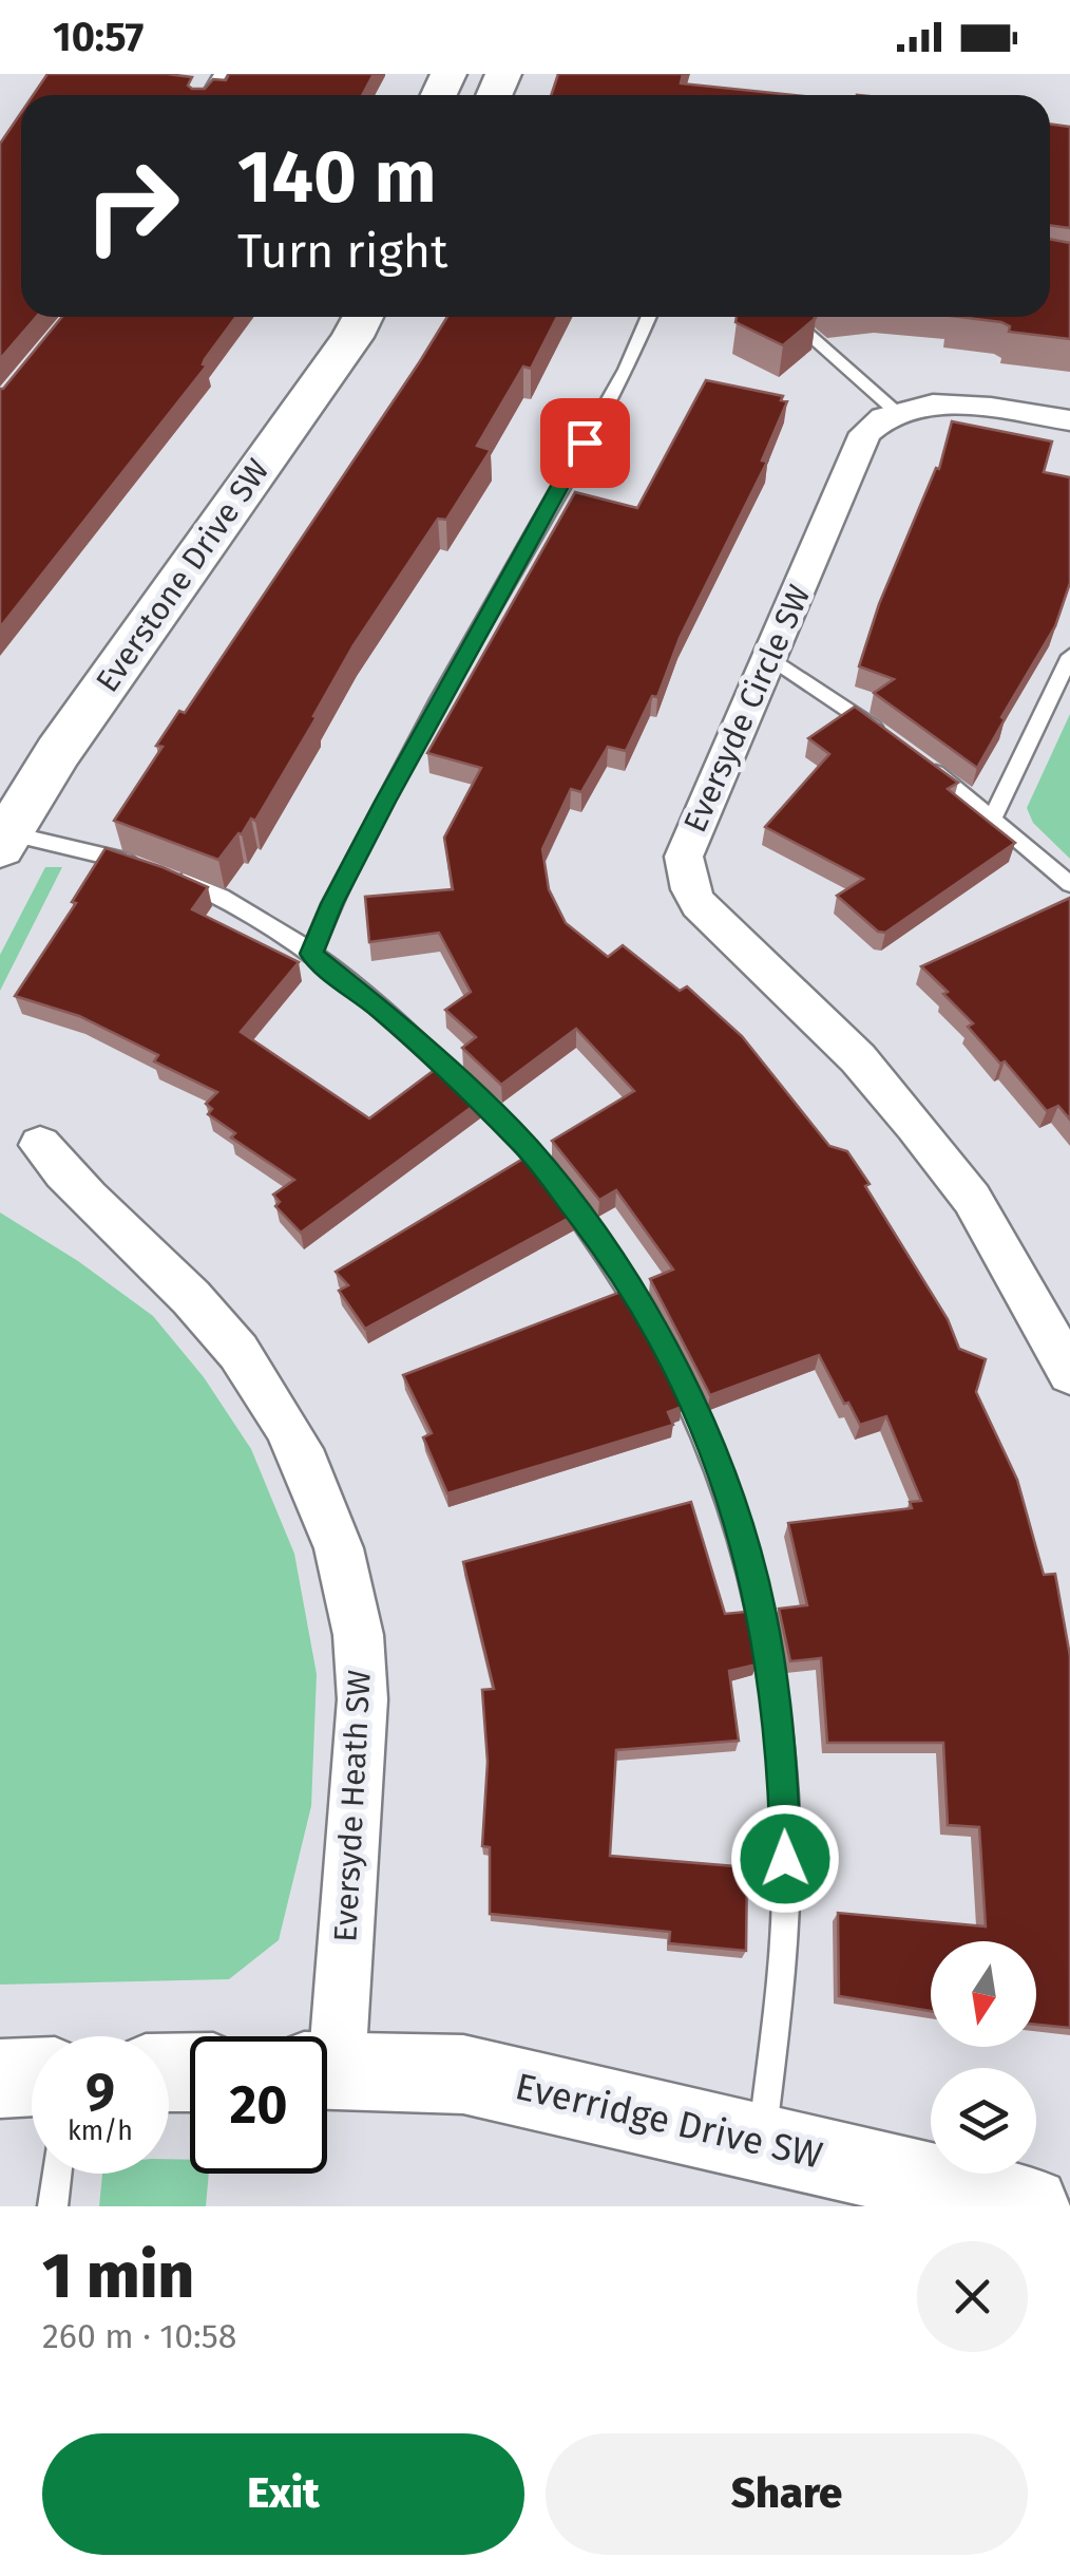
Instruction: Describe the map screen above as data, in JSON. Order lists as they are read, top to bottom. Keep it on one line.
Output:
{"streets":{"street":["Everstone Drive SW","Eversyde Circle SW","Eversyde Heath SW","Everridge Drive SW"]},"north":"bottom","page":{"status":"10:57","turn":["140 m","Turn right"],"speed":"9 km/h","limit":"20","heading":["1 min","260 m · 10:58"],"buttons":["Exit","Share"]}}
